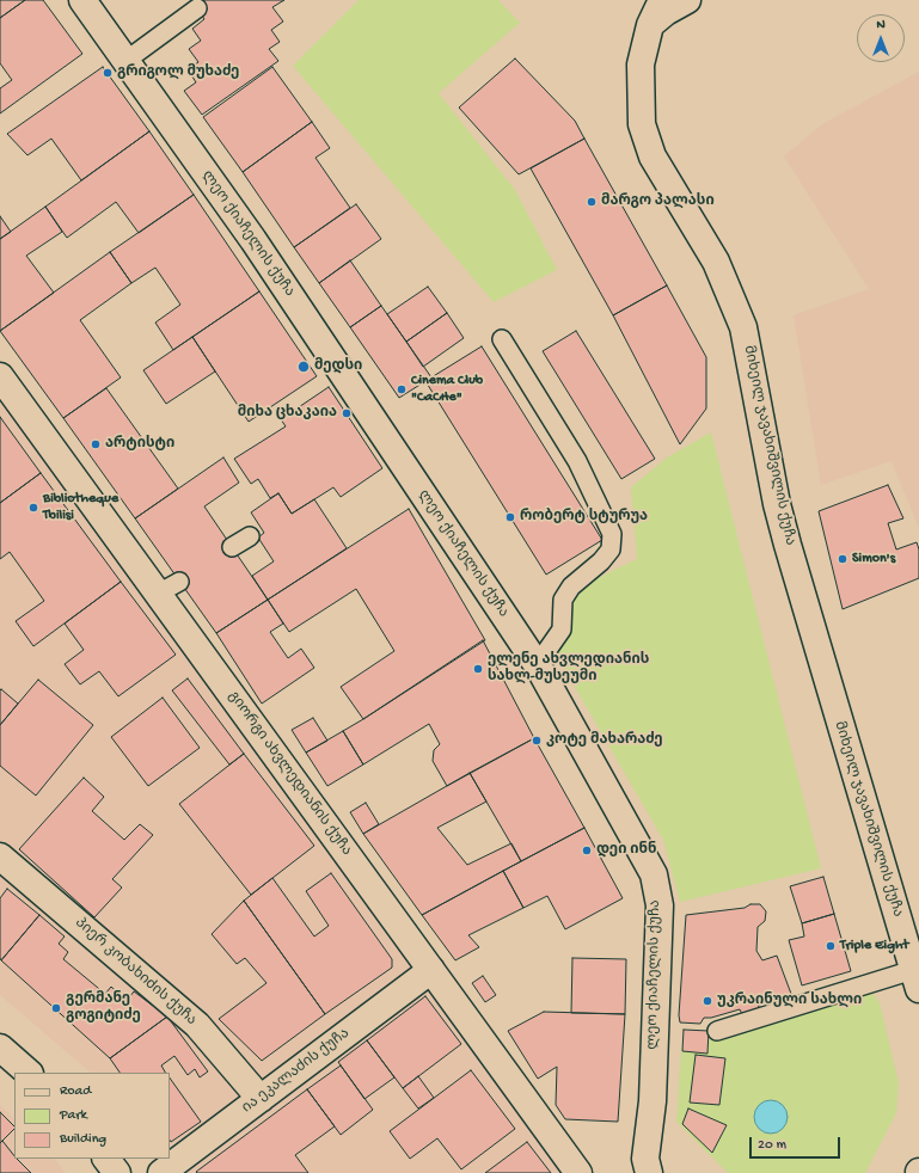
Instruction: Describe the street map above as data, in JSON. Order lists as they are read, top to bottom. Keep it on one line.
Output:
{"streets":{"street":["ლეო ქიაჩელის ქუჩა","მიხეილ ჯავახიშვილის ქუჩა","გიორგი ახვლედიანის ქუჩა","პიერ კობახიძის ქუჩა","ია ეკალაძის ქუჩა"]},"crossings":[["გიორგი ახვლედიანის ქუჩა","ია ეკალაძის ქუჩა"],["პიერ კობახიძის ქუჩა","ია ეკალაძის ქუჩა"]],"places":["გრიგოლ მუხაძე","მარგო პალასი","მედსი","Cinema Club \"CaCHe\"","მიხა ცხაკაია","არტისტი","Bibliotheque Tbilisi","რობერტ სტურუა","Simon's","ელენე ახვლედიანის სახლ-მუსეუმი","კოტე მახარაძე","დეი ინნ","Triple Eight","უკრაინული სახლი","გერმანე გოგიტიძე"],"legend":["Road","Park","Building"],"scale_bar":"20 m","north":"top"}
